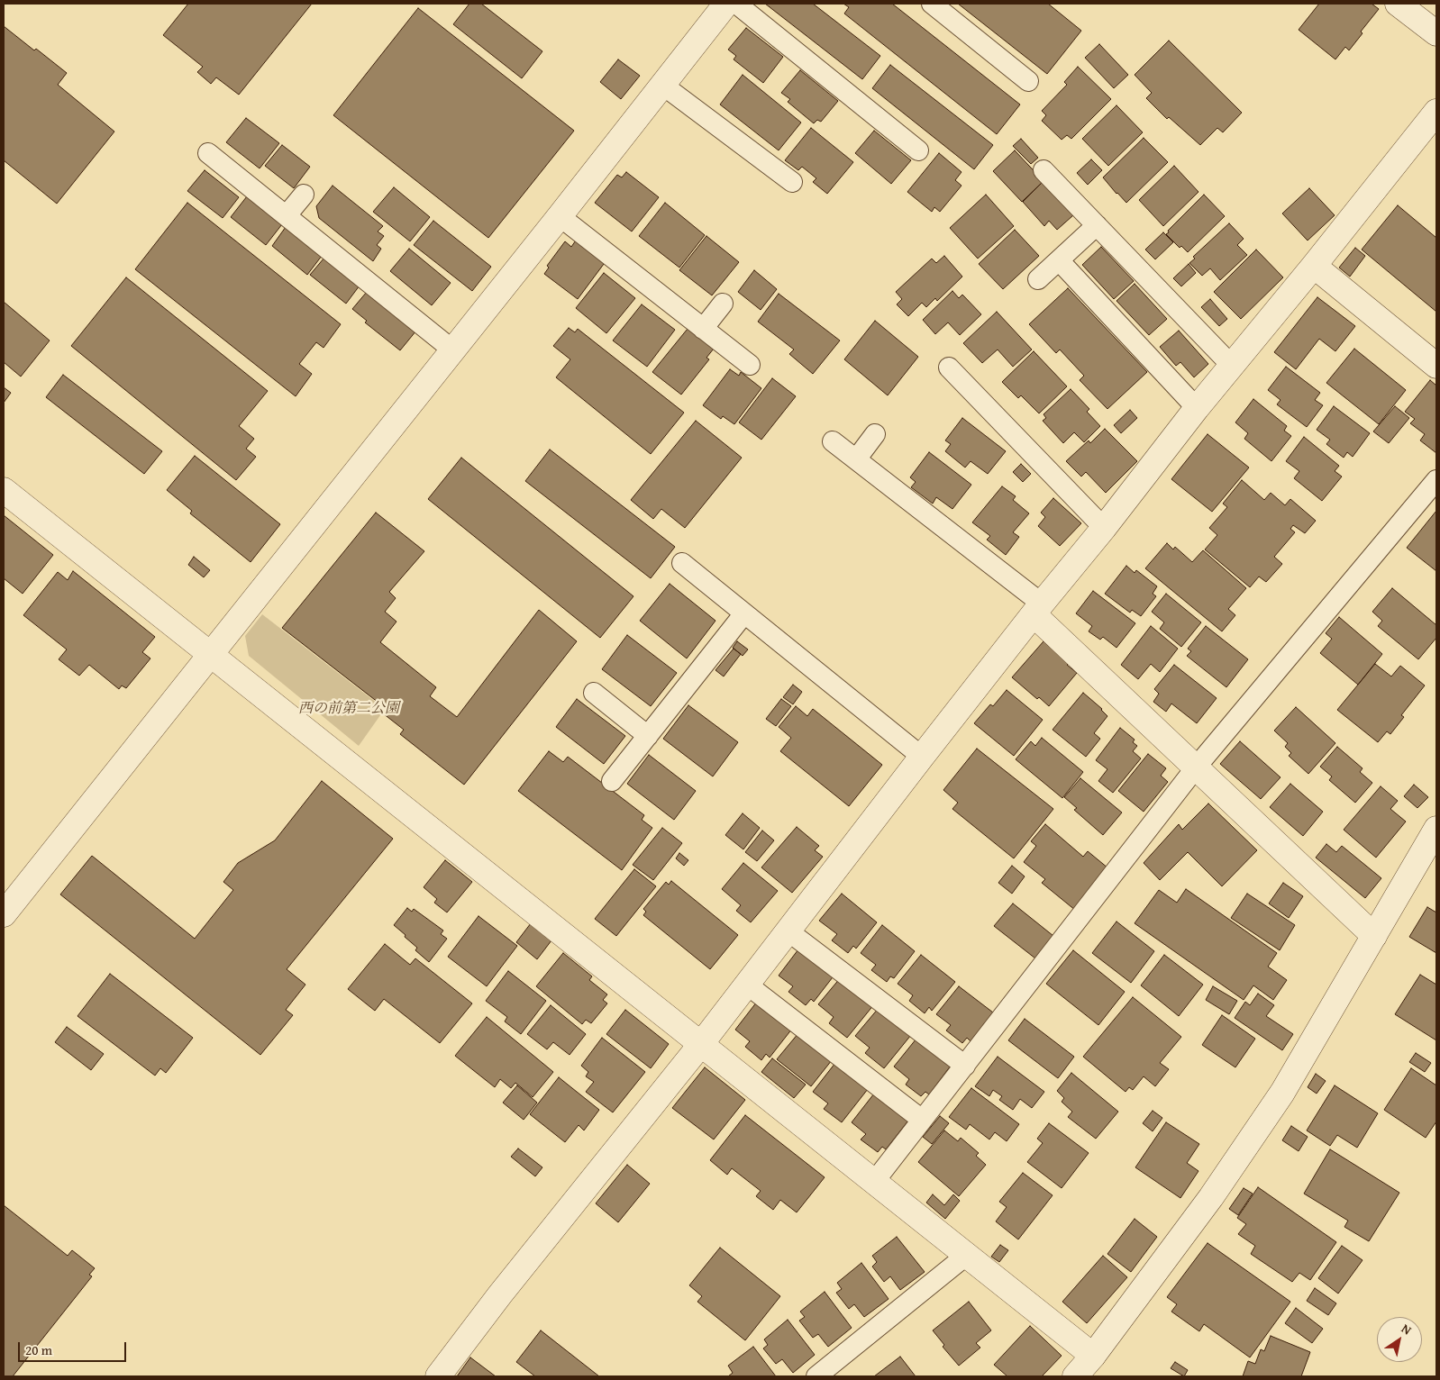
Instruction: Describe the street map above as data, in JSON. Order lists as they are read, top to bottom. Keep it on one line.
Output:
{"parks":["西の前第二公園"],"scale_bar":"20 m","north":"top right"}
